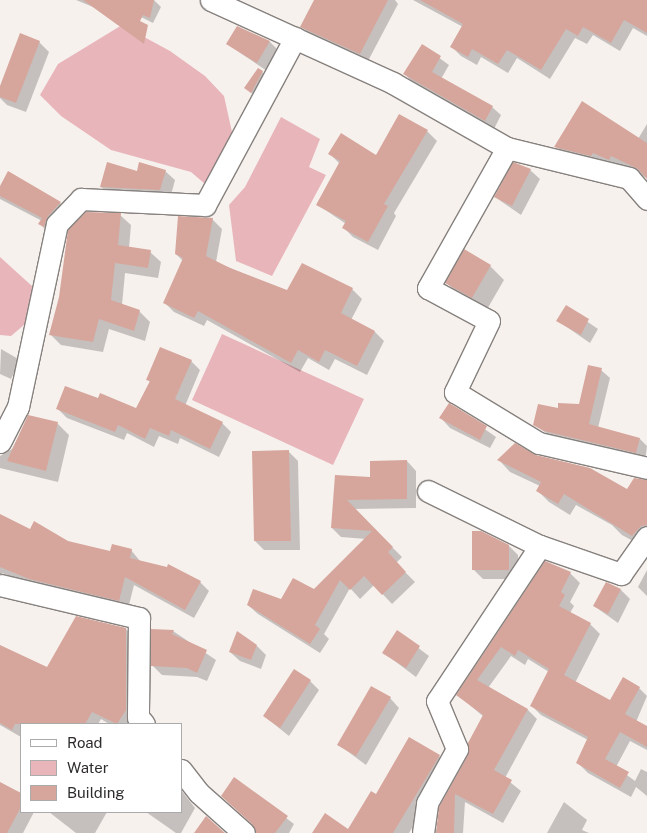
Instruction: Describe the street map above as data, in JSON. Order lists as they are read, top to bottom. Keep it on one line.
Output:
{"legend":["Road","Water","Building"]}
